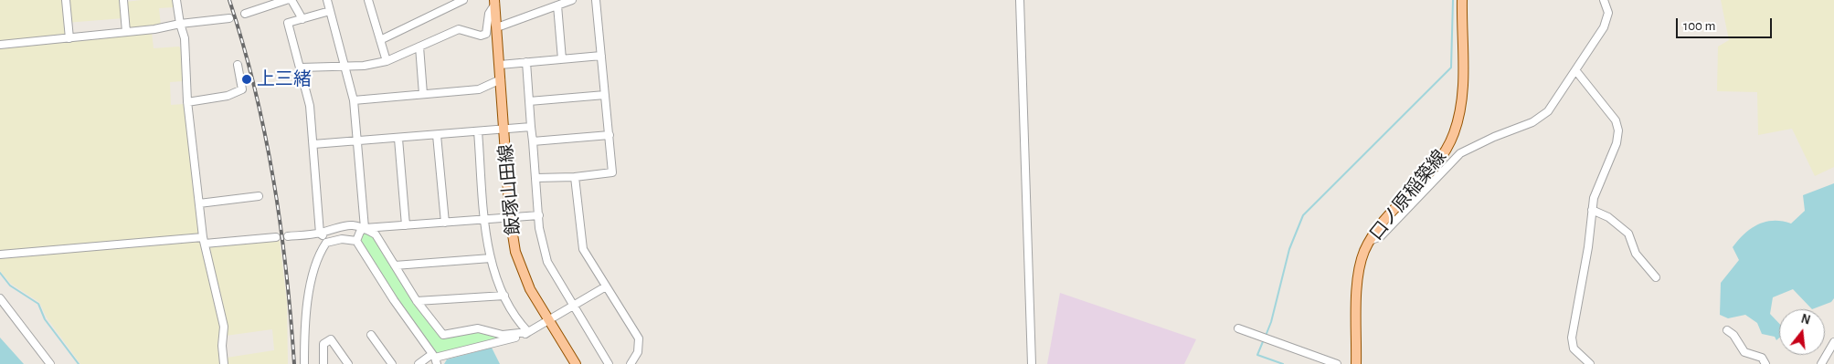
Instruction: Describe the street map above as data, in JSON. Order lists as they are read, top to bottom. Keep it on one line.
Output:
{"streets":{"main road":["飯塚山田線","口ノ原稲築線"]},"places":["上三緒"],"scale_bar":"100 m","north":"top"}
